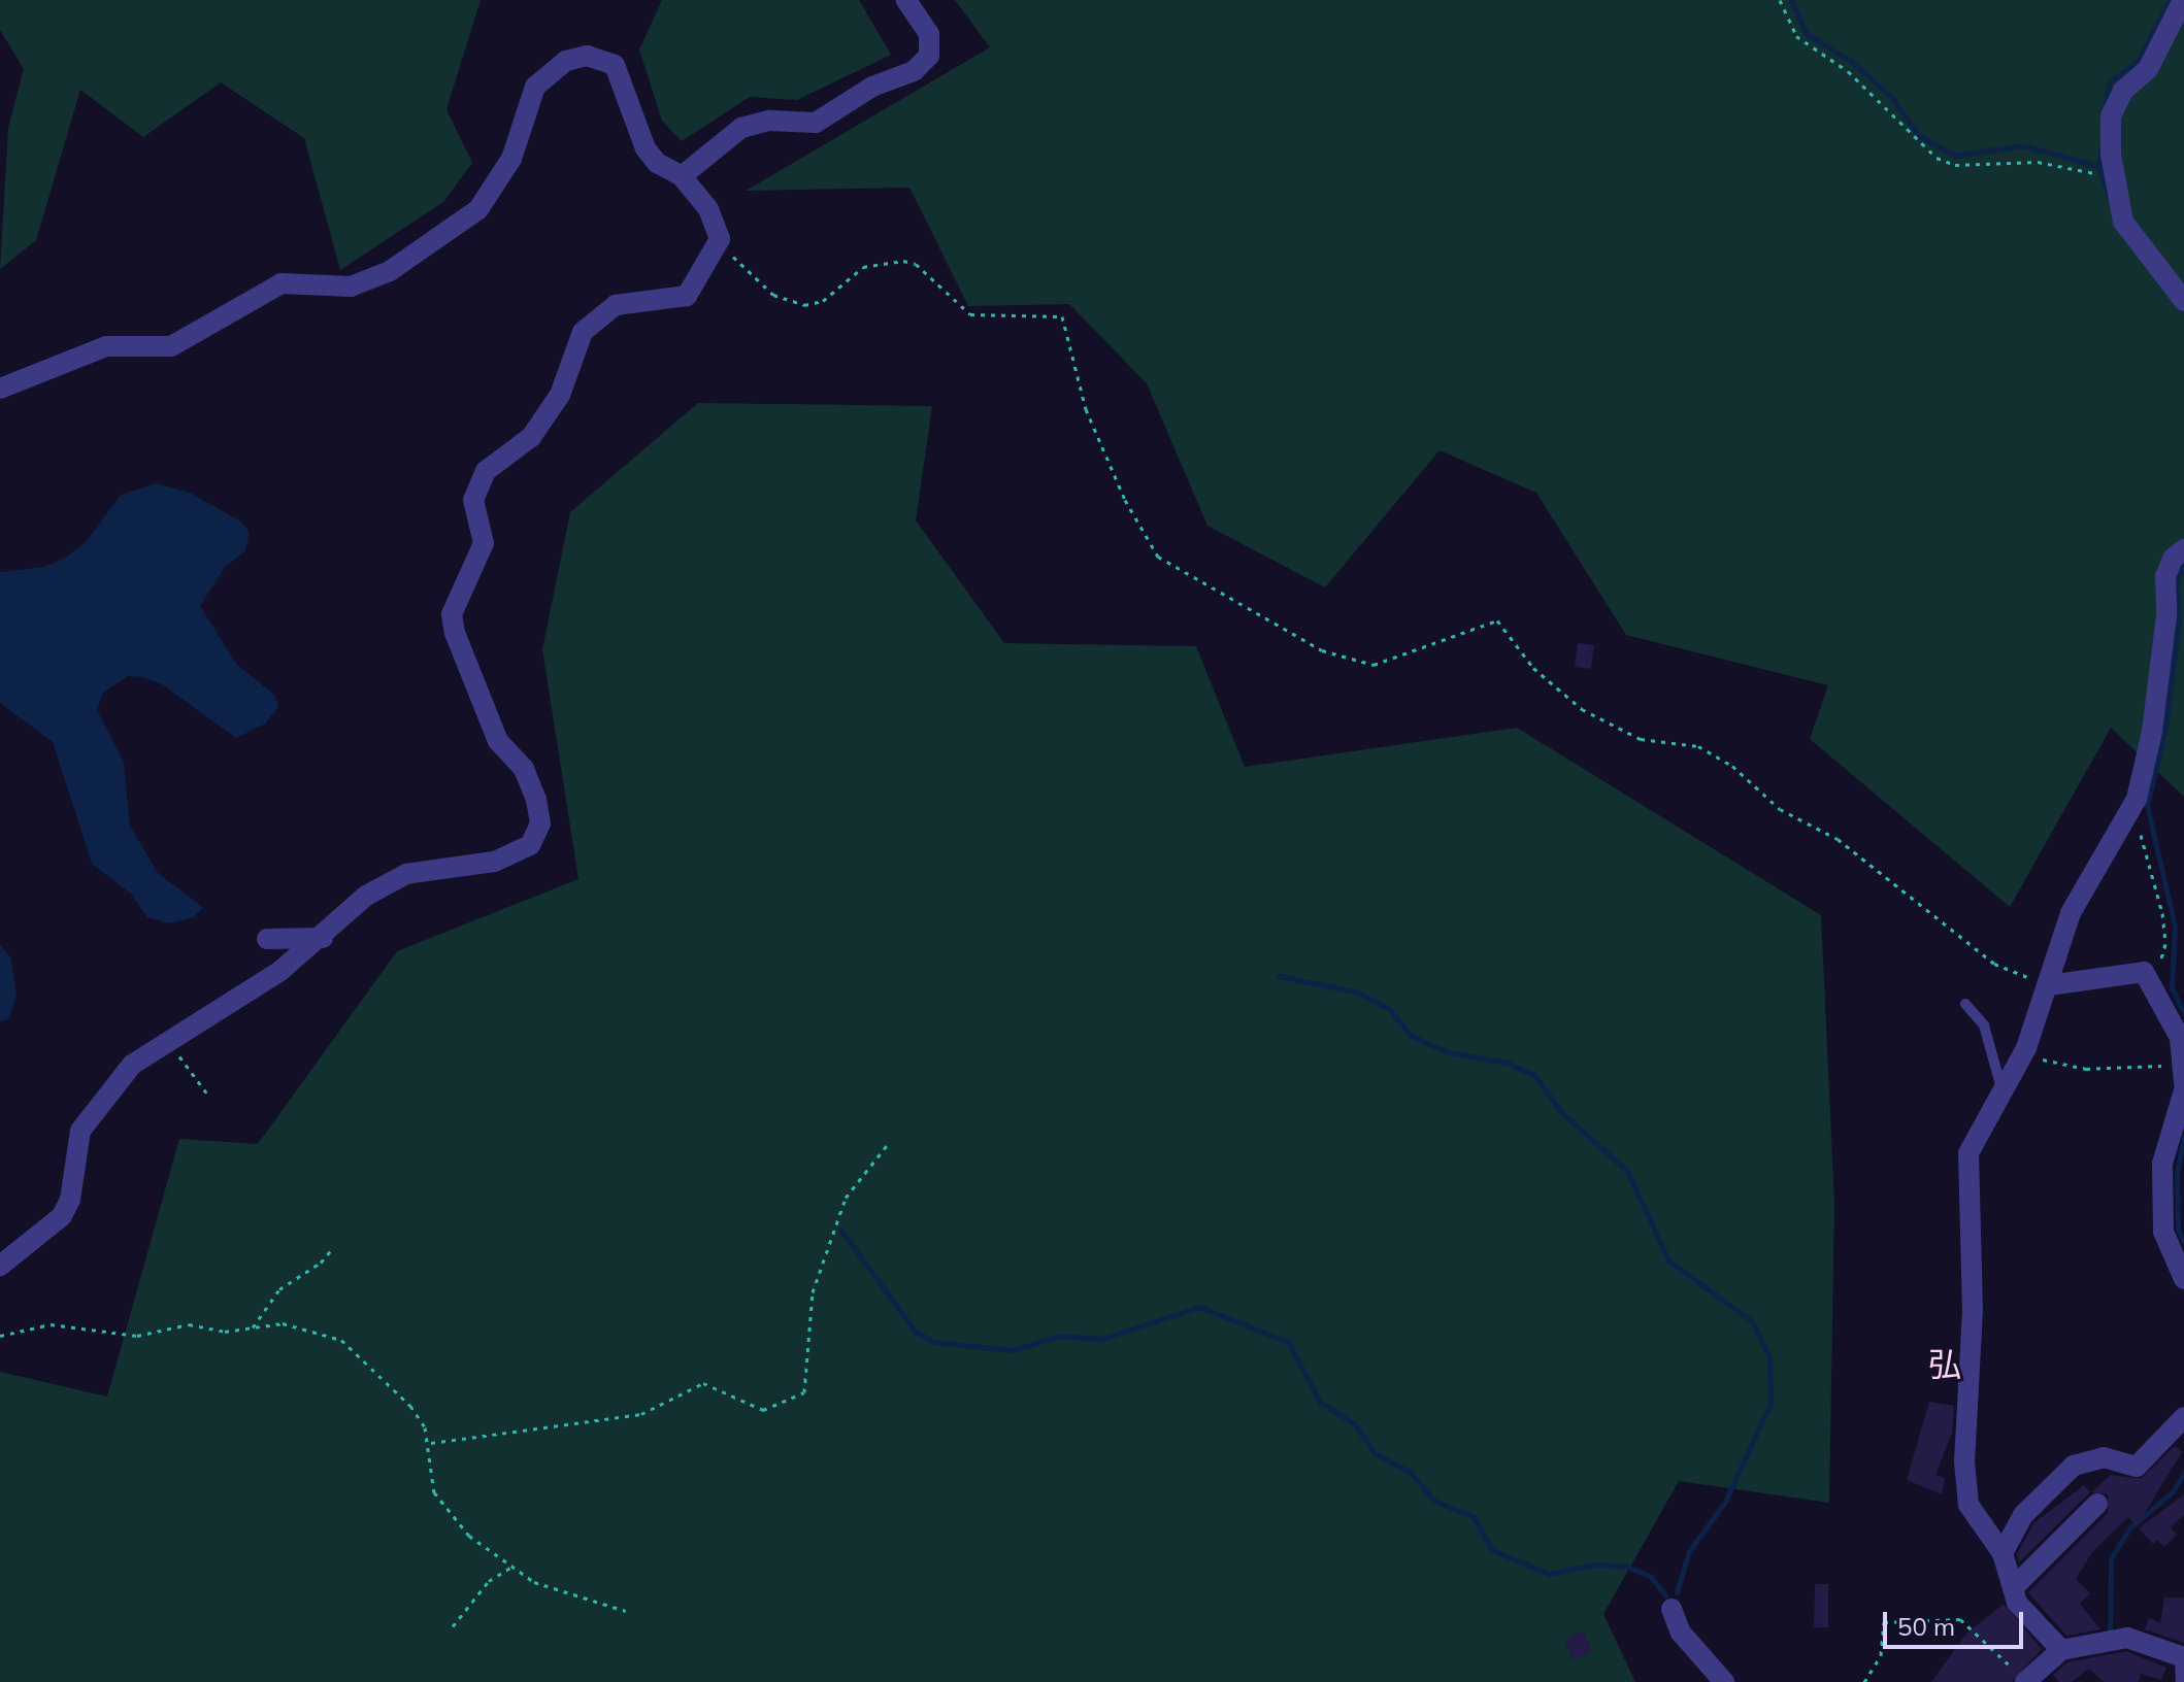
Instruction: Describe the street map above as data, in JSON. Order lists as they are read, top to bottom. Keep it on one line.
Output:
{"districts":["弘"],"scale_bar":"50 m"}
